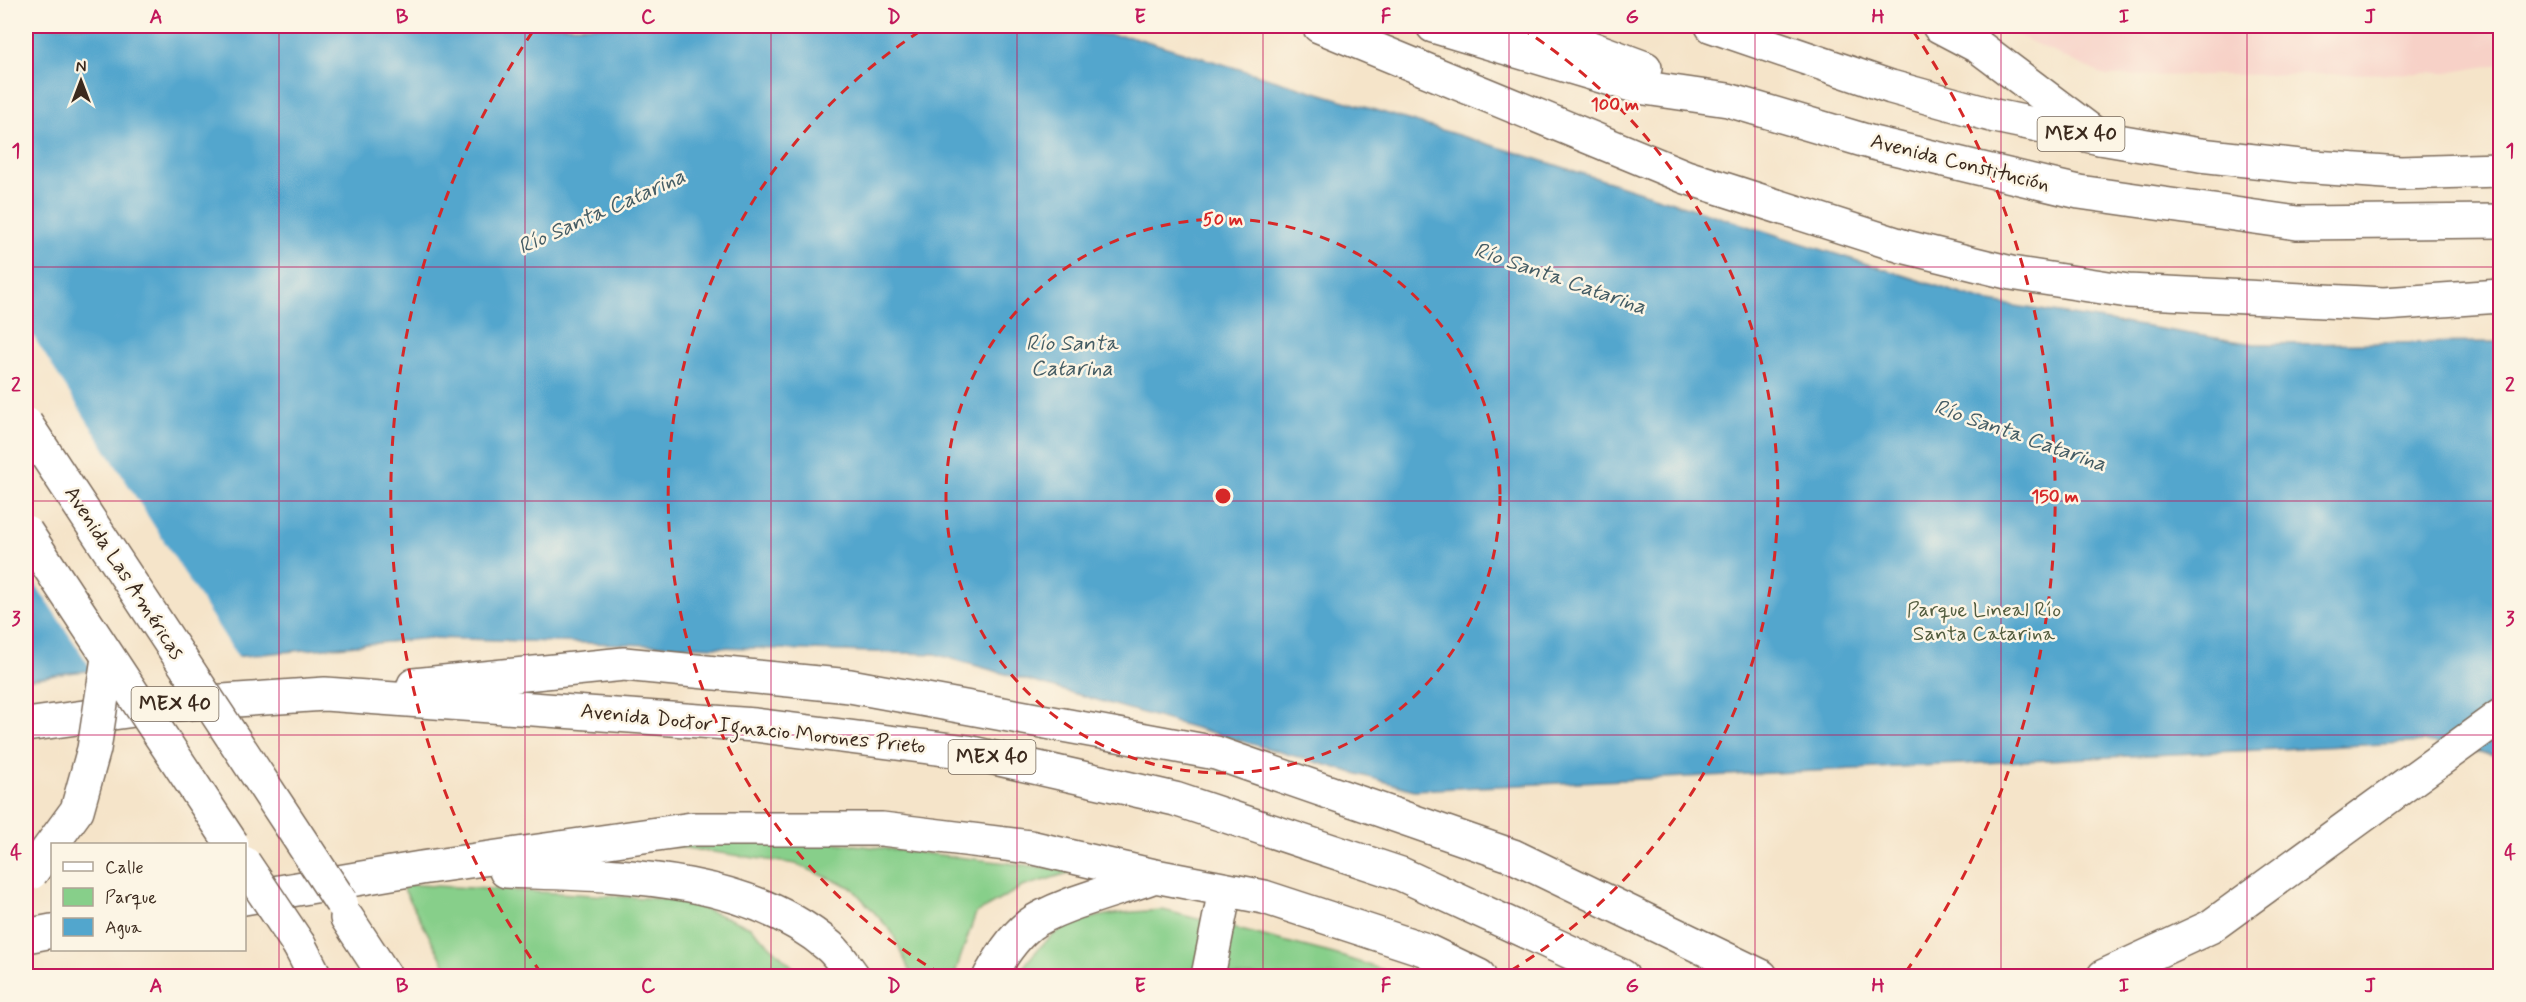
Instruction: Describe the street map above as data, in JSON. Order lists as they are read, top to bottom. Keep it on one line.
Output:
{"streets":{"main road":["MEX 40","Avenida Constitución","Avenida Las Américas","Avenida Doctor Ignacio Morones Prieto"]},"water":["Río Santa Catarina"],"parks":["Parque Lineal Río Santa Catarina"],"legend":["Calle","Parque","Agua"],"north":"top","grid":{"columns":["A","B","C","D","E","F","G","H","I","J"],"rows":["1","2","3","4"]},"rings":["100 m","50 m","150 m"]}
